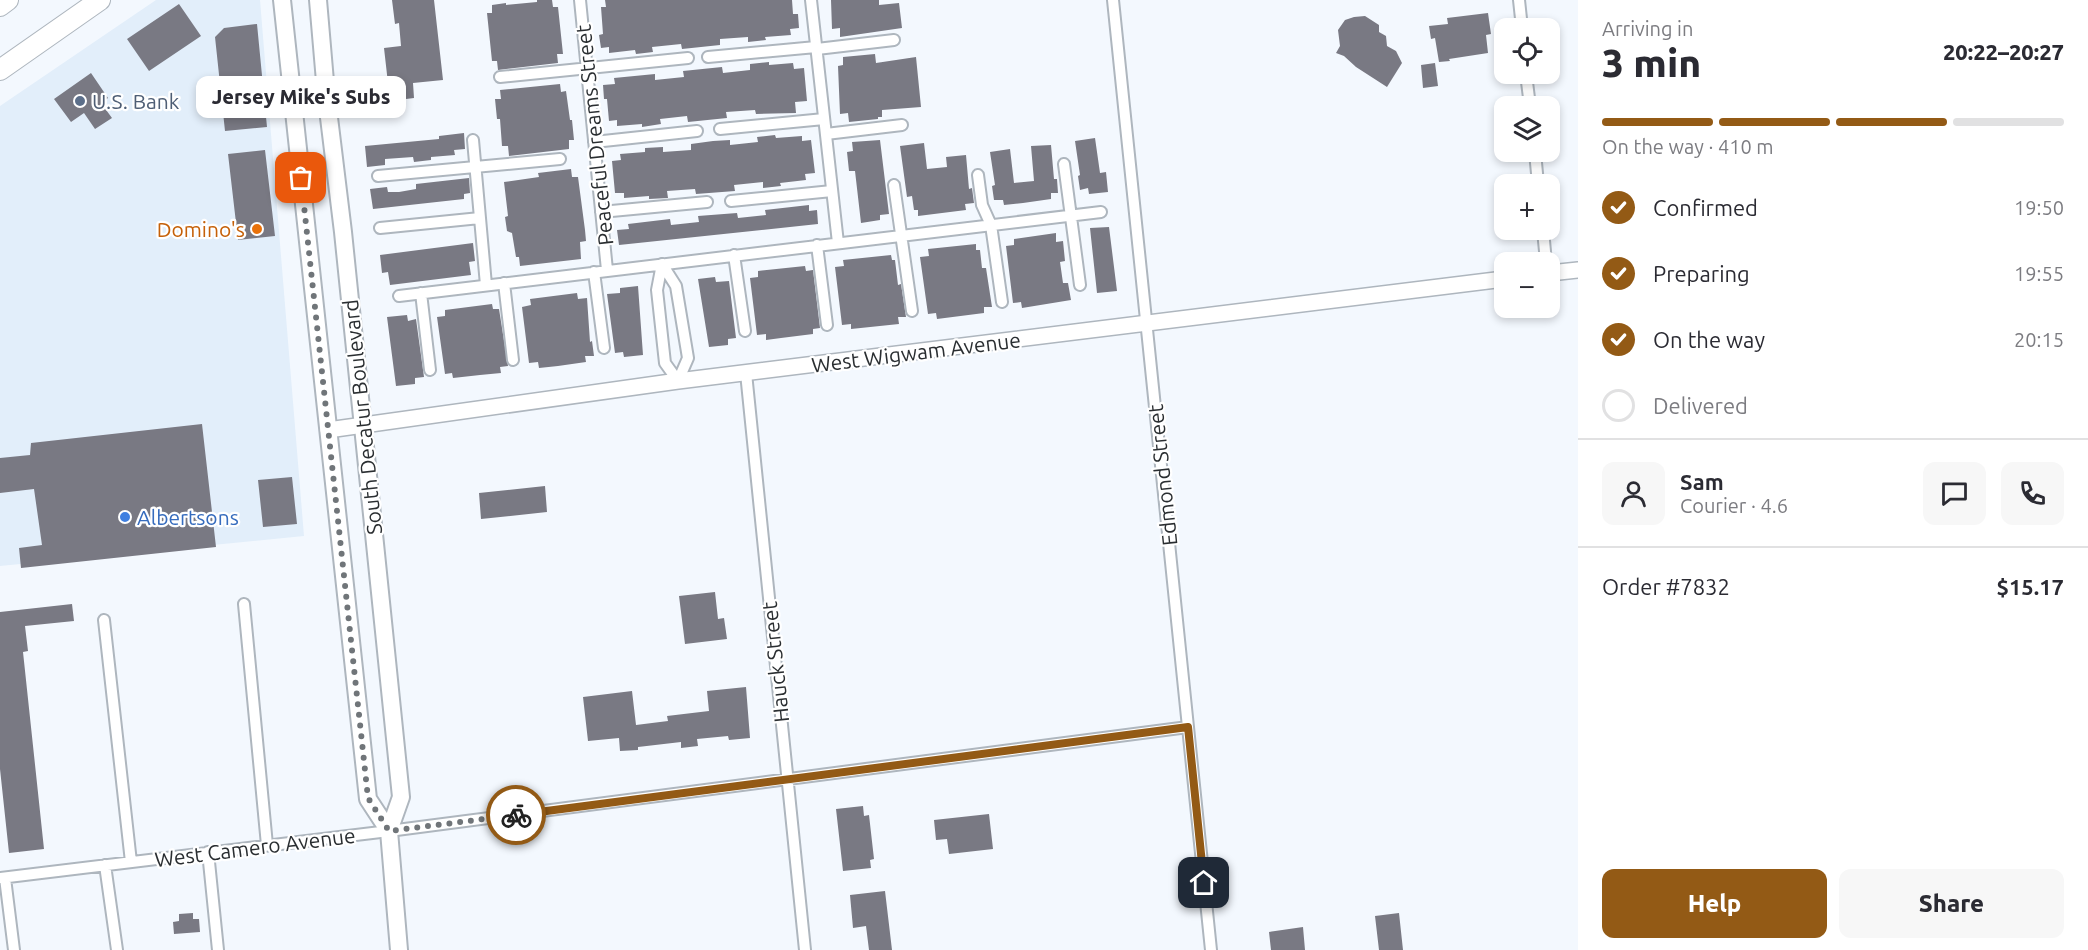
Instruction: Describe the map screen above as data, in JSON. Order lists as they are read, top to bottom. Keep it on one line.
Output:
{"streets":{"main road":["South Decatur Boulevard"],"street":["Peaceful Dreams Street","West Wigwam Avenue","Edmond Street","Hauck Street","West Camero Avenue"]},"crossings":[["West Wigwam Avenue","South Decatur Boulevard"],["West Wigwam Avenue","Edmond Street"],["West Wigwam Avenue","Hauck Street"],["South Decatur Boulevard","West Camero Avenue"],["Edmond Street","West Camero Avenue"],["Hauck Street","West Camero Avenue"]],"places":["U.S. Bank","Jersey Mike's Subs","Domino's","Albertsons"],"page":{"heading":["3 min","Arriving in","20:22–20:27"],"panel":["Sam","Courier · 4.6","Order #7832","$15.17"],"map_buttons":["+","−"],"bubble":"Jersey Mike's Subs","bar":"On the way · 410 m","list":[["Confirmed","19:50"],["Preparing","19:55"],["On the way","20:15"],"Delivered"],"buttons":["Help","Share"]}}
